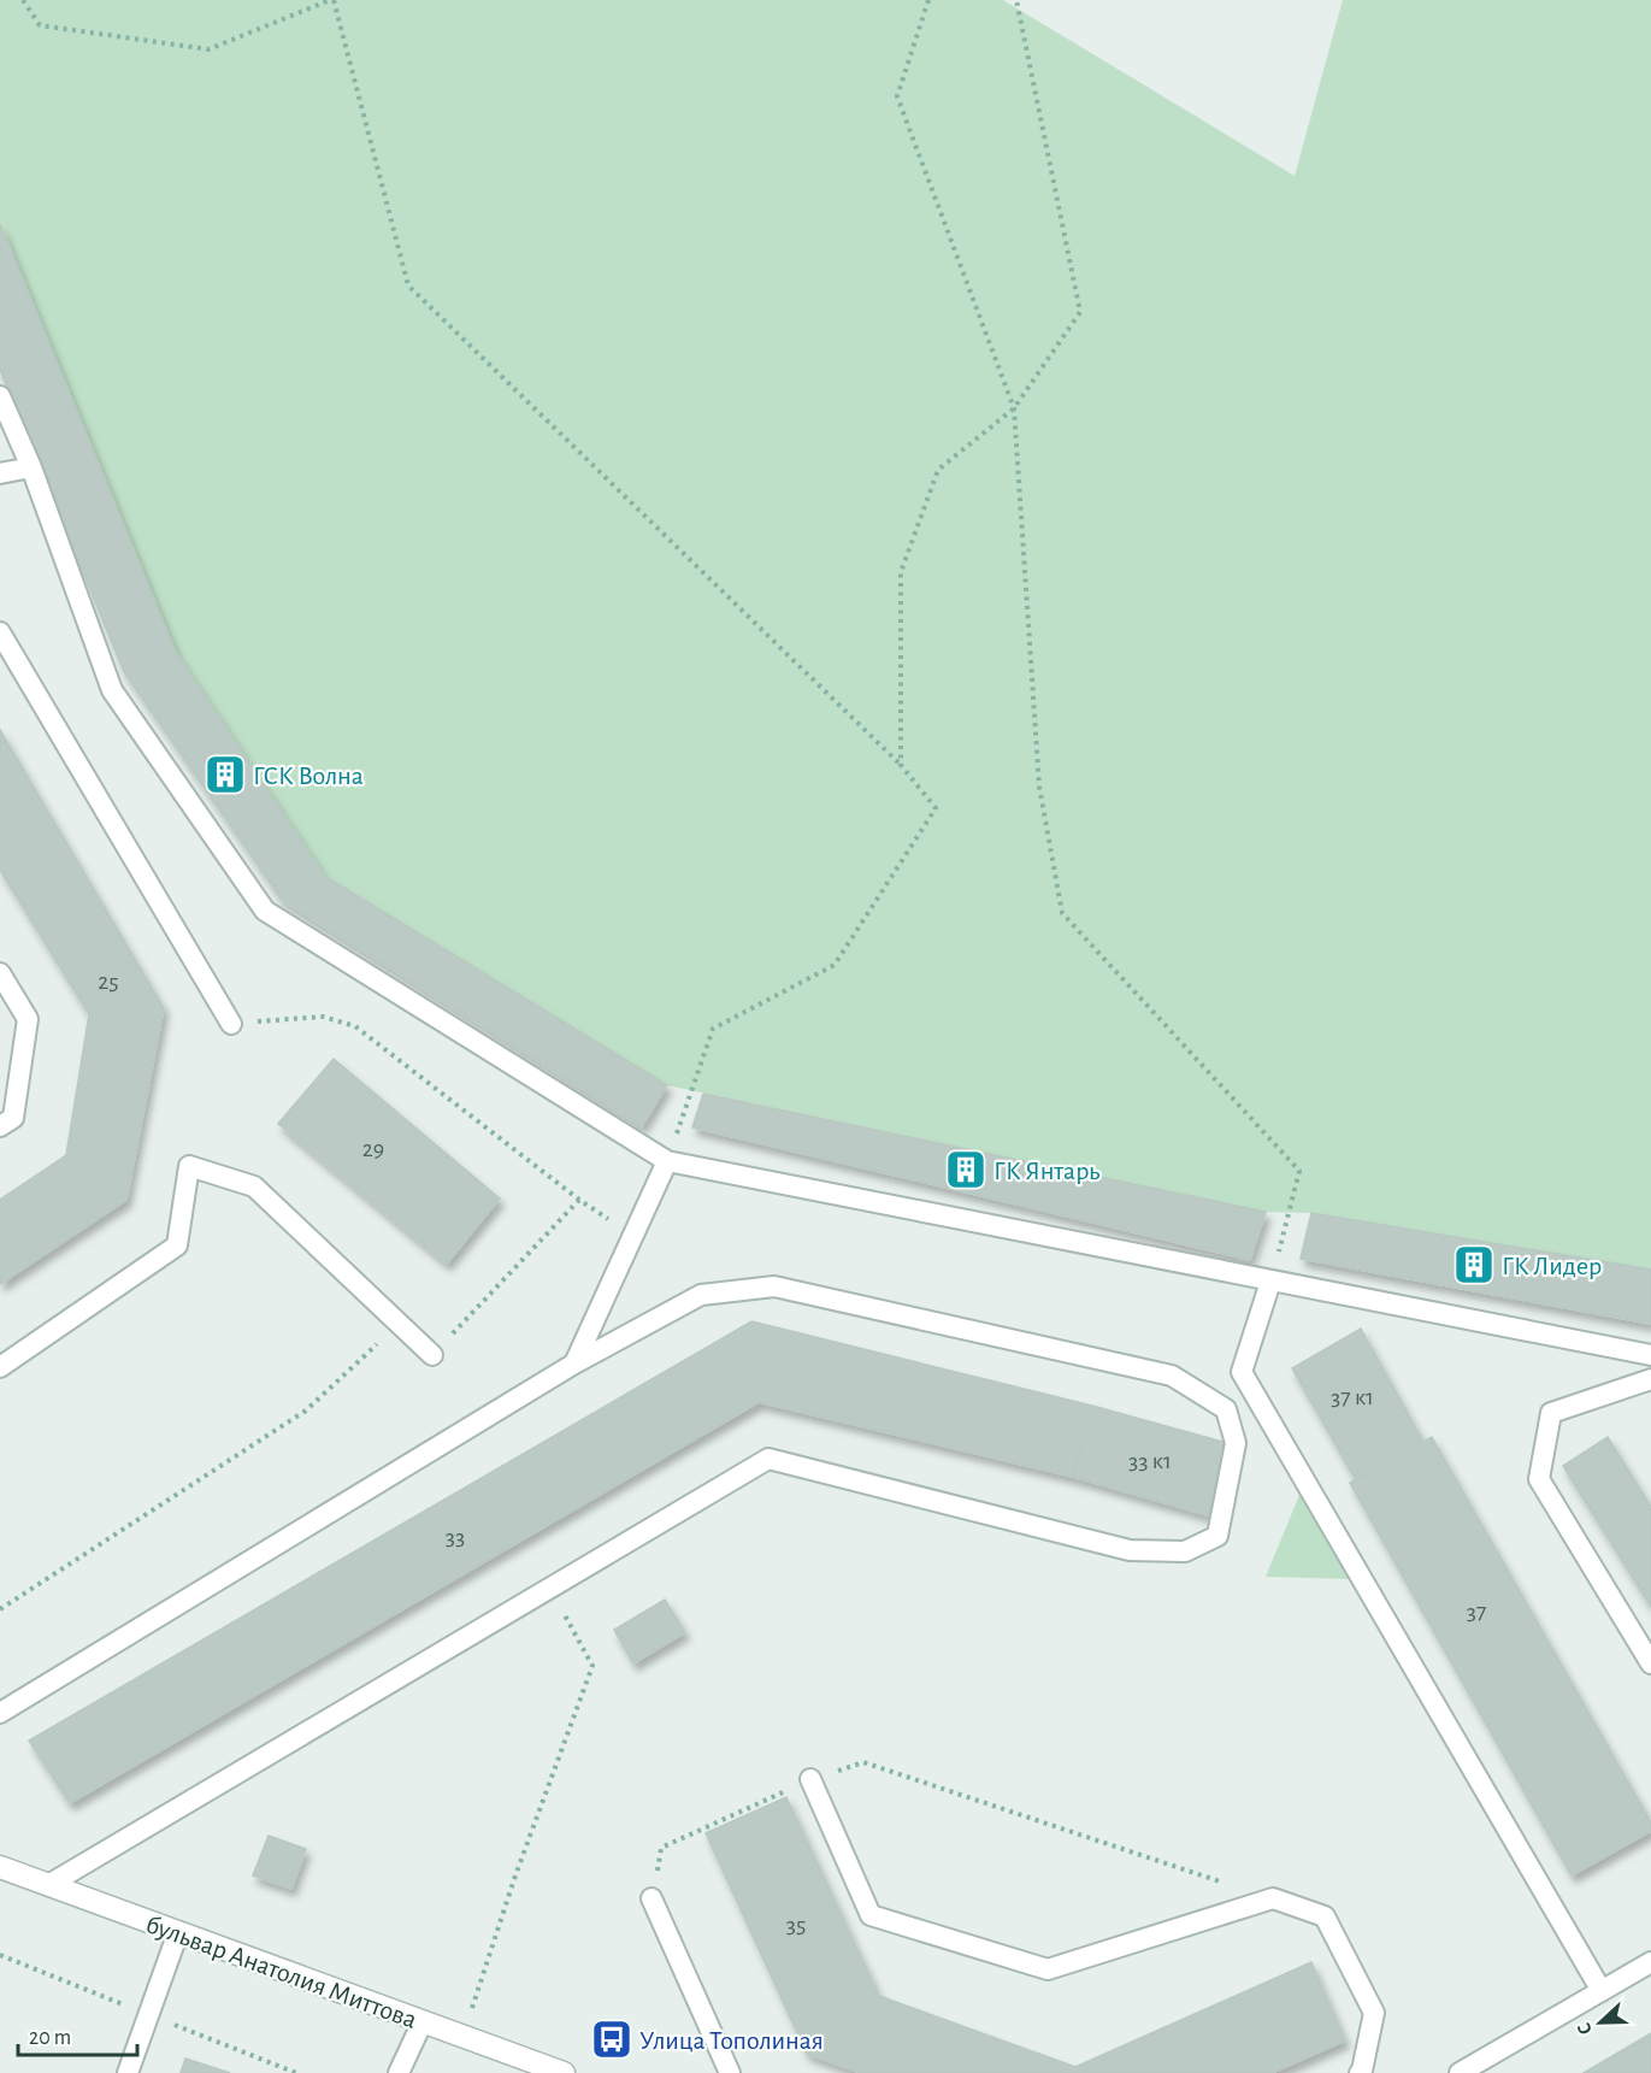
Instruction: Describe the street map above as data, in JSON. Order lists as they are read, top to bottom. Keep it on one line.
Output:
{"streets":{"street":["бульвар Анатолия Миттова"]},"places":{"building":["ГСК Волна","ГК Янтарь","ГК Лидер"],"bus stop":["Улица Тополиная"]},"house_numbers":["25","29","37 к1","33 к1","33","37","35"],"scale_bar":"20 m","north":"left"}
